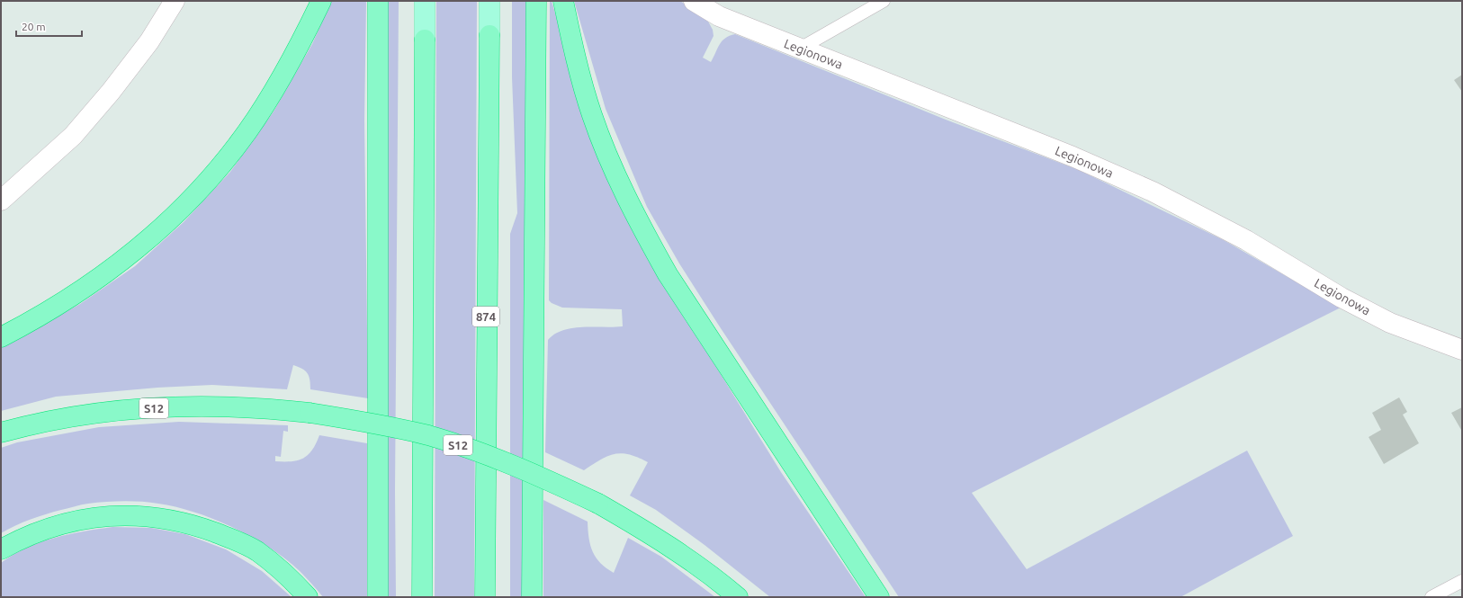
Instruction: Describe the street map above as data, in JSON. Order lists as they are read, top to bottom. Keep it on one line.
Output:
{"streets":{"highway":["874","S12"],"street":["Legionowa"]},"scale_bar":"20 m"}
